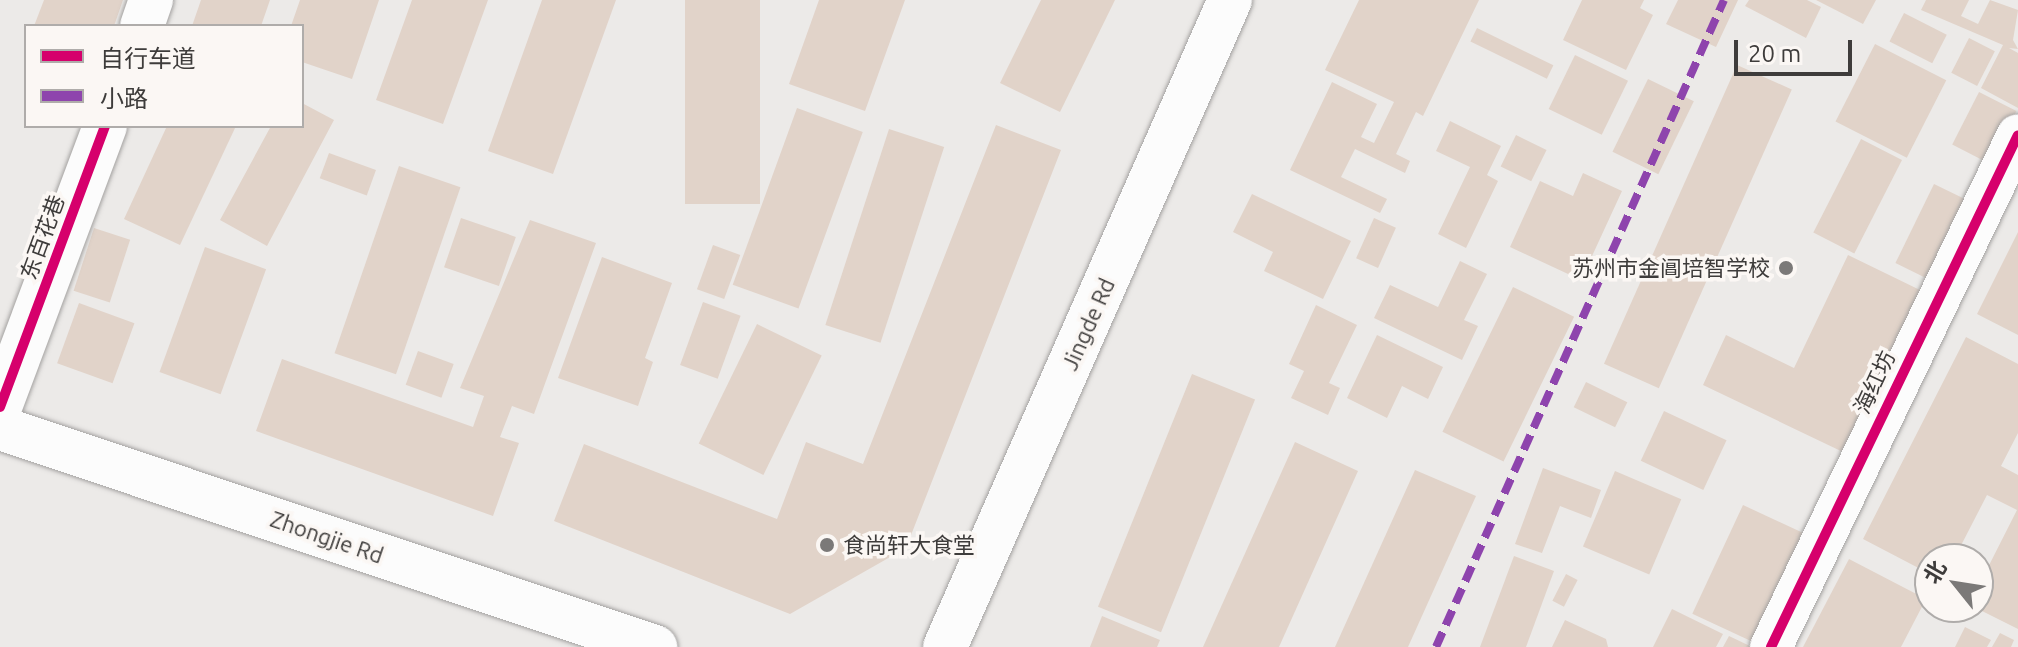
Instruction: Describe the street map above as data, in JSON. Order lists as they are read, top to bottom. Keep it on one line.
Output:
{"streets":{"main road":["东百花巷","Jingde Rd","Zhongjie Rd"],"street":["海红坊"]},"places":["苏州市金阊培智学校","食尚轩大食堂"],"legend":["自行车道","小路"],"scale_bar":"20 m","north":"top left"}
